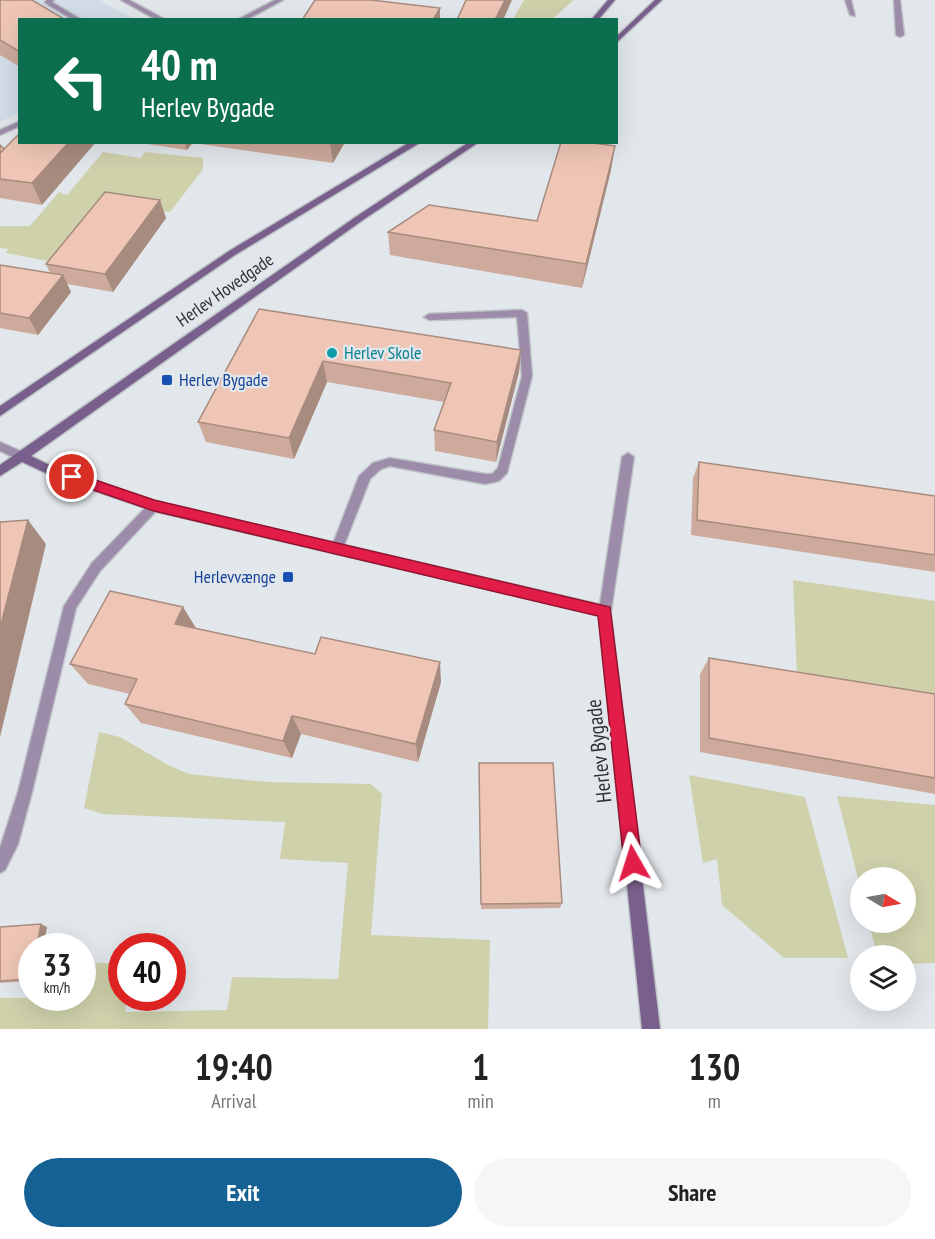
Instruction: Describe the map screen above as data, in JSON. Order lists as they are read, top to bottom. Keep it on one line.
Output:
{"streets":{"main road":["Herlev Hovedgade","Herlev Bygade"]},"places":{"other":["Herlev Skole"],"transit":["Herlev Bygade","Herlevvænge"]},"north":"right","page":{"turn":["40 m","Herlev Bygade"],"speed":"33 km/h","limit":"40","eta":["19:40","Arrival","1","min","130","m"],"buttons":["Exit","Share"]}}
